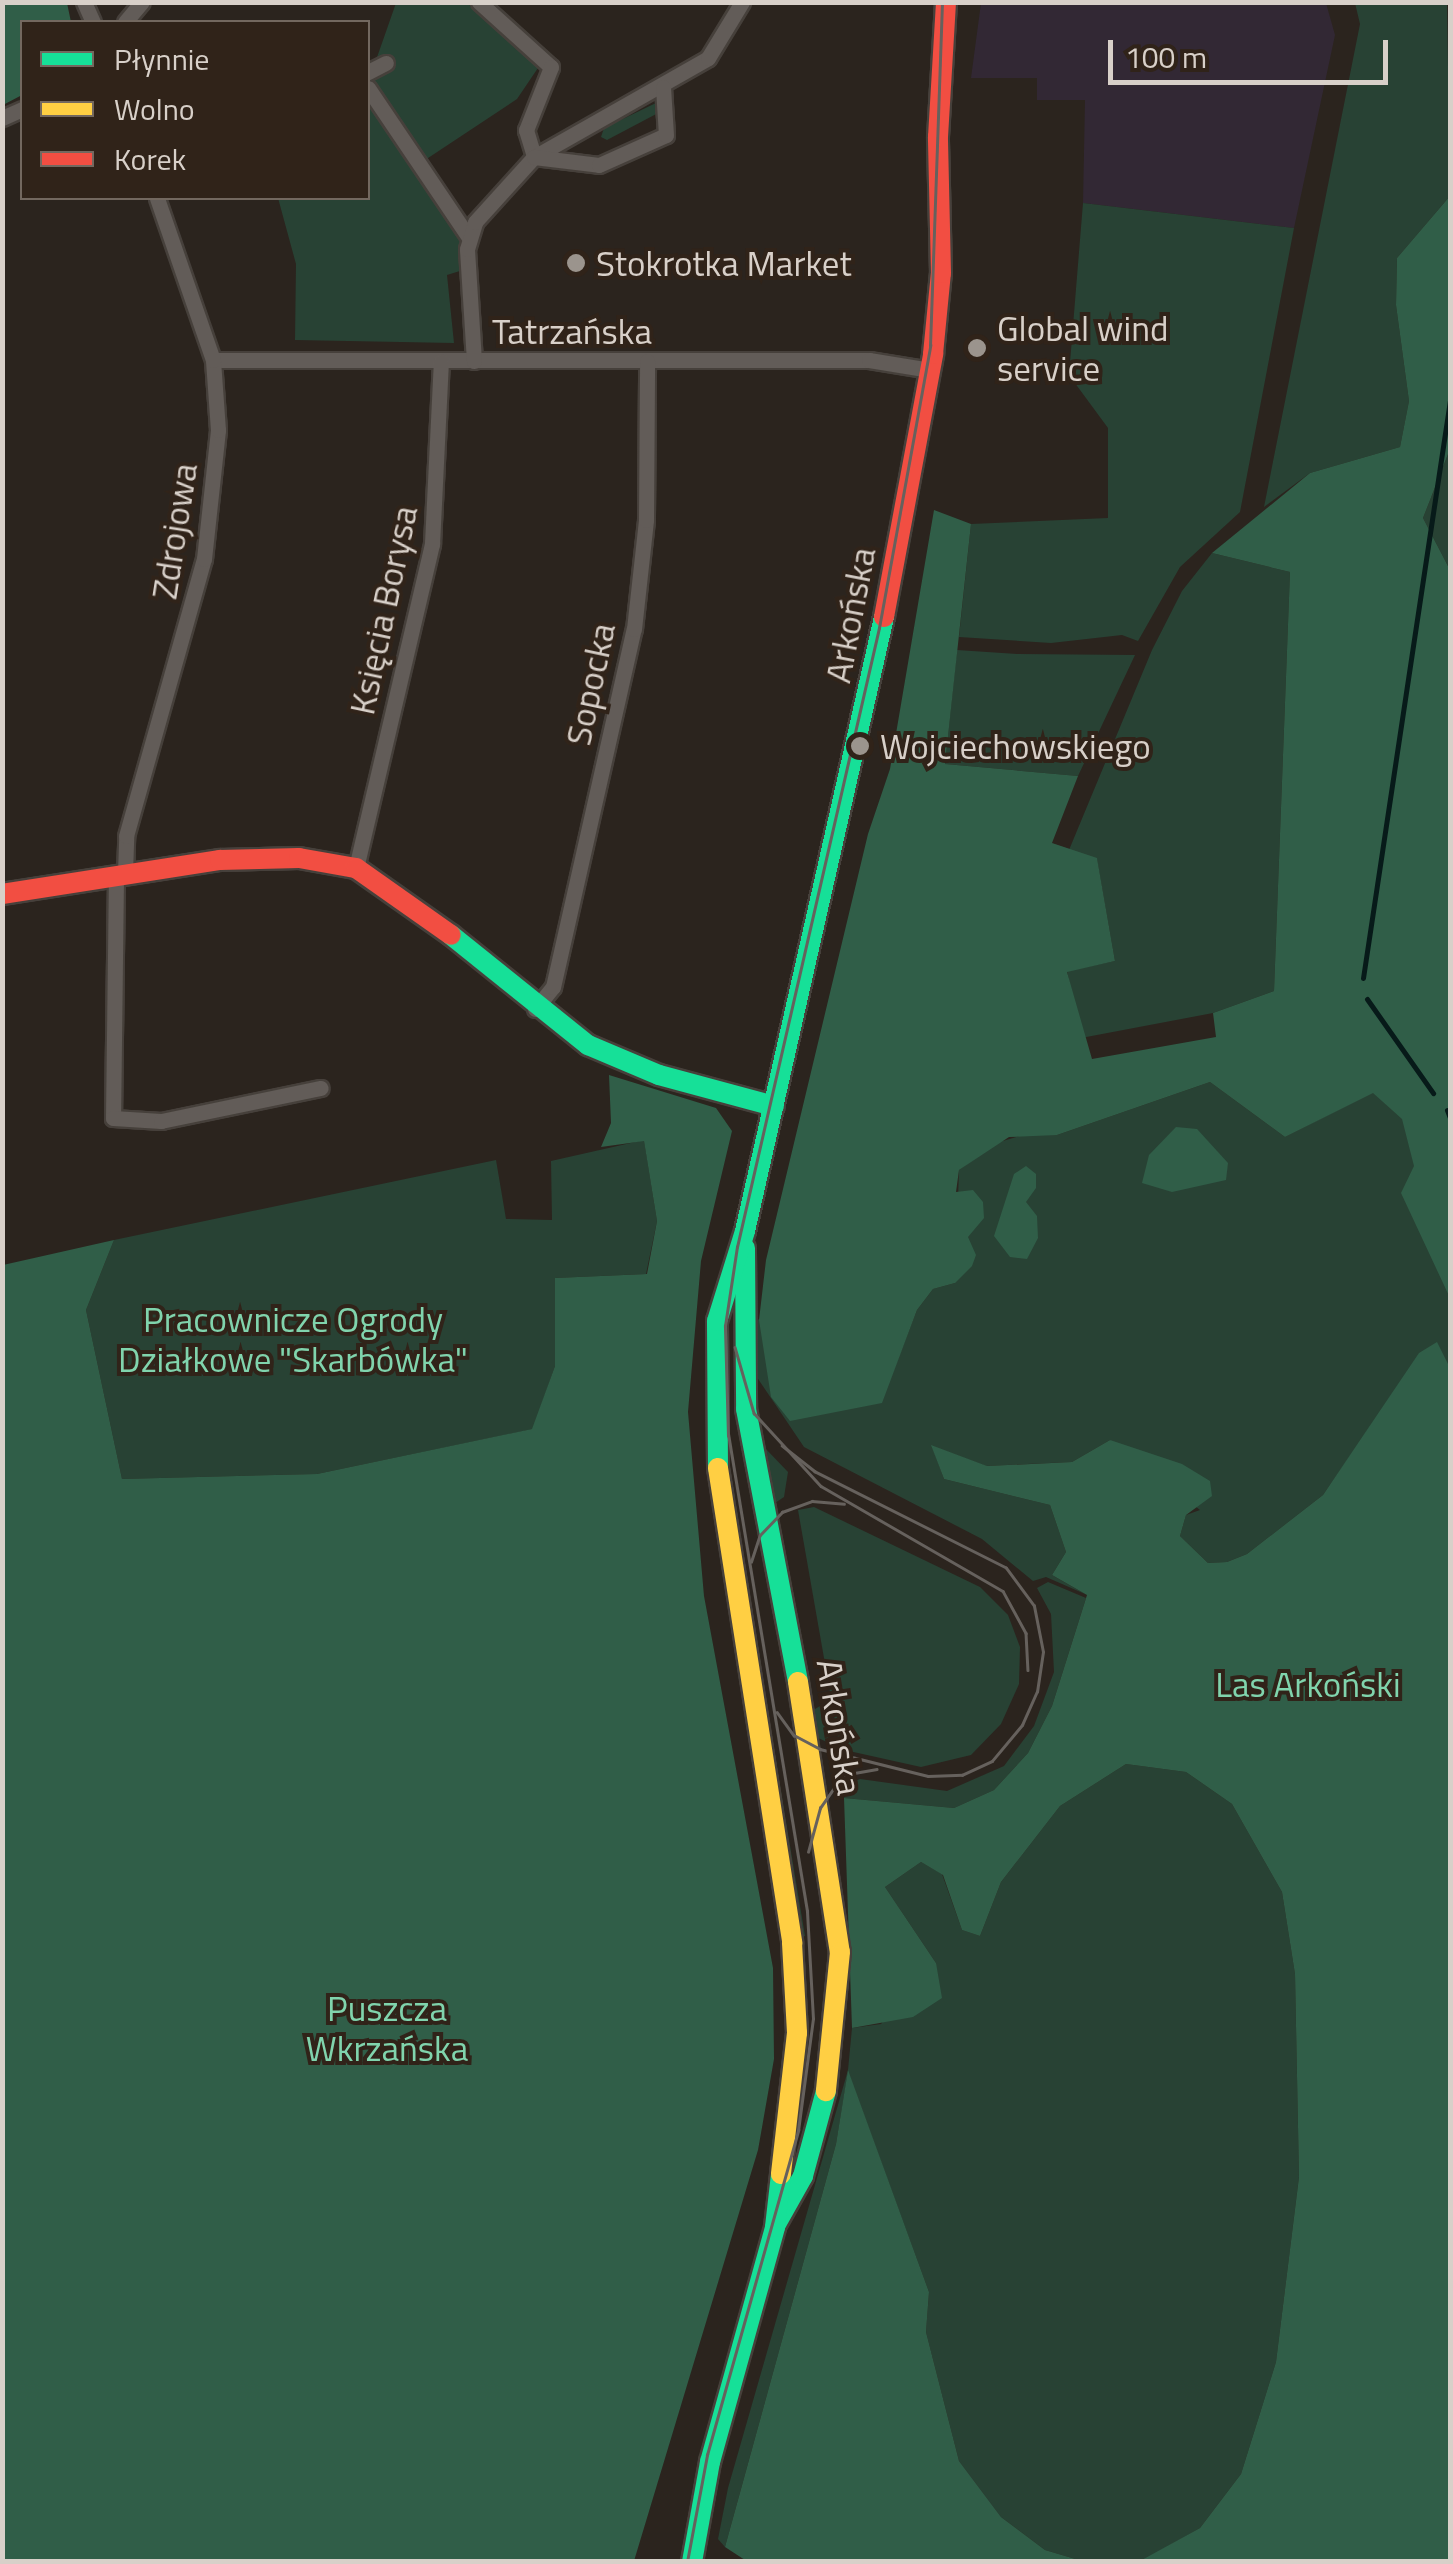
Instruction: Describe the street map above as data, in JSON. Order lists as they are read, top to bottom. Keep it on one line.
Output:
{"streets":{"street":["Tatrzańska","Zdrojowa","Księcia Borysa","Arkońska","Sopocka"]},"crossings":[["Tatrzańska","Zdrojowa"],["Tatrzańska","Księcia Borysa"],["Tatrzańska","Arkońska"],["Tatrzańska","Sopocka"]],"parks":["Pracownicze Ogrody Działkowe \"Skarbówka\"","Las Arkoński","Puszcza Wkrzańska"],"places":["Stokrotka Market","Global wind service","Wojciechowskiego"],"legend":["Płynnie","Wolno","Korek"],"scale_bar":"100 m"}
